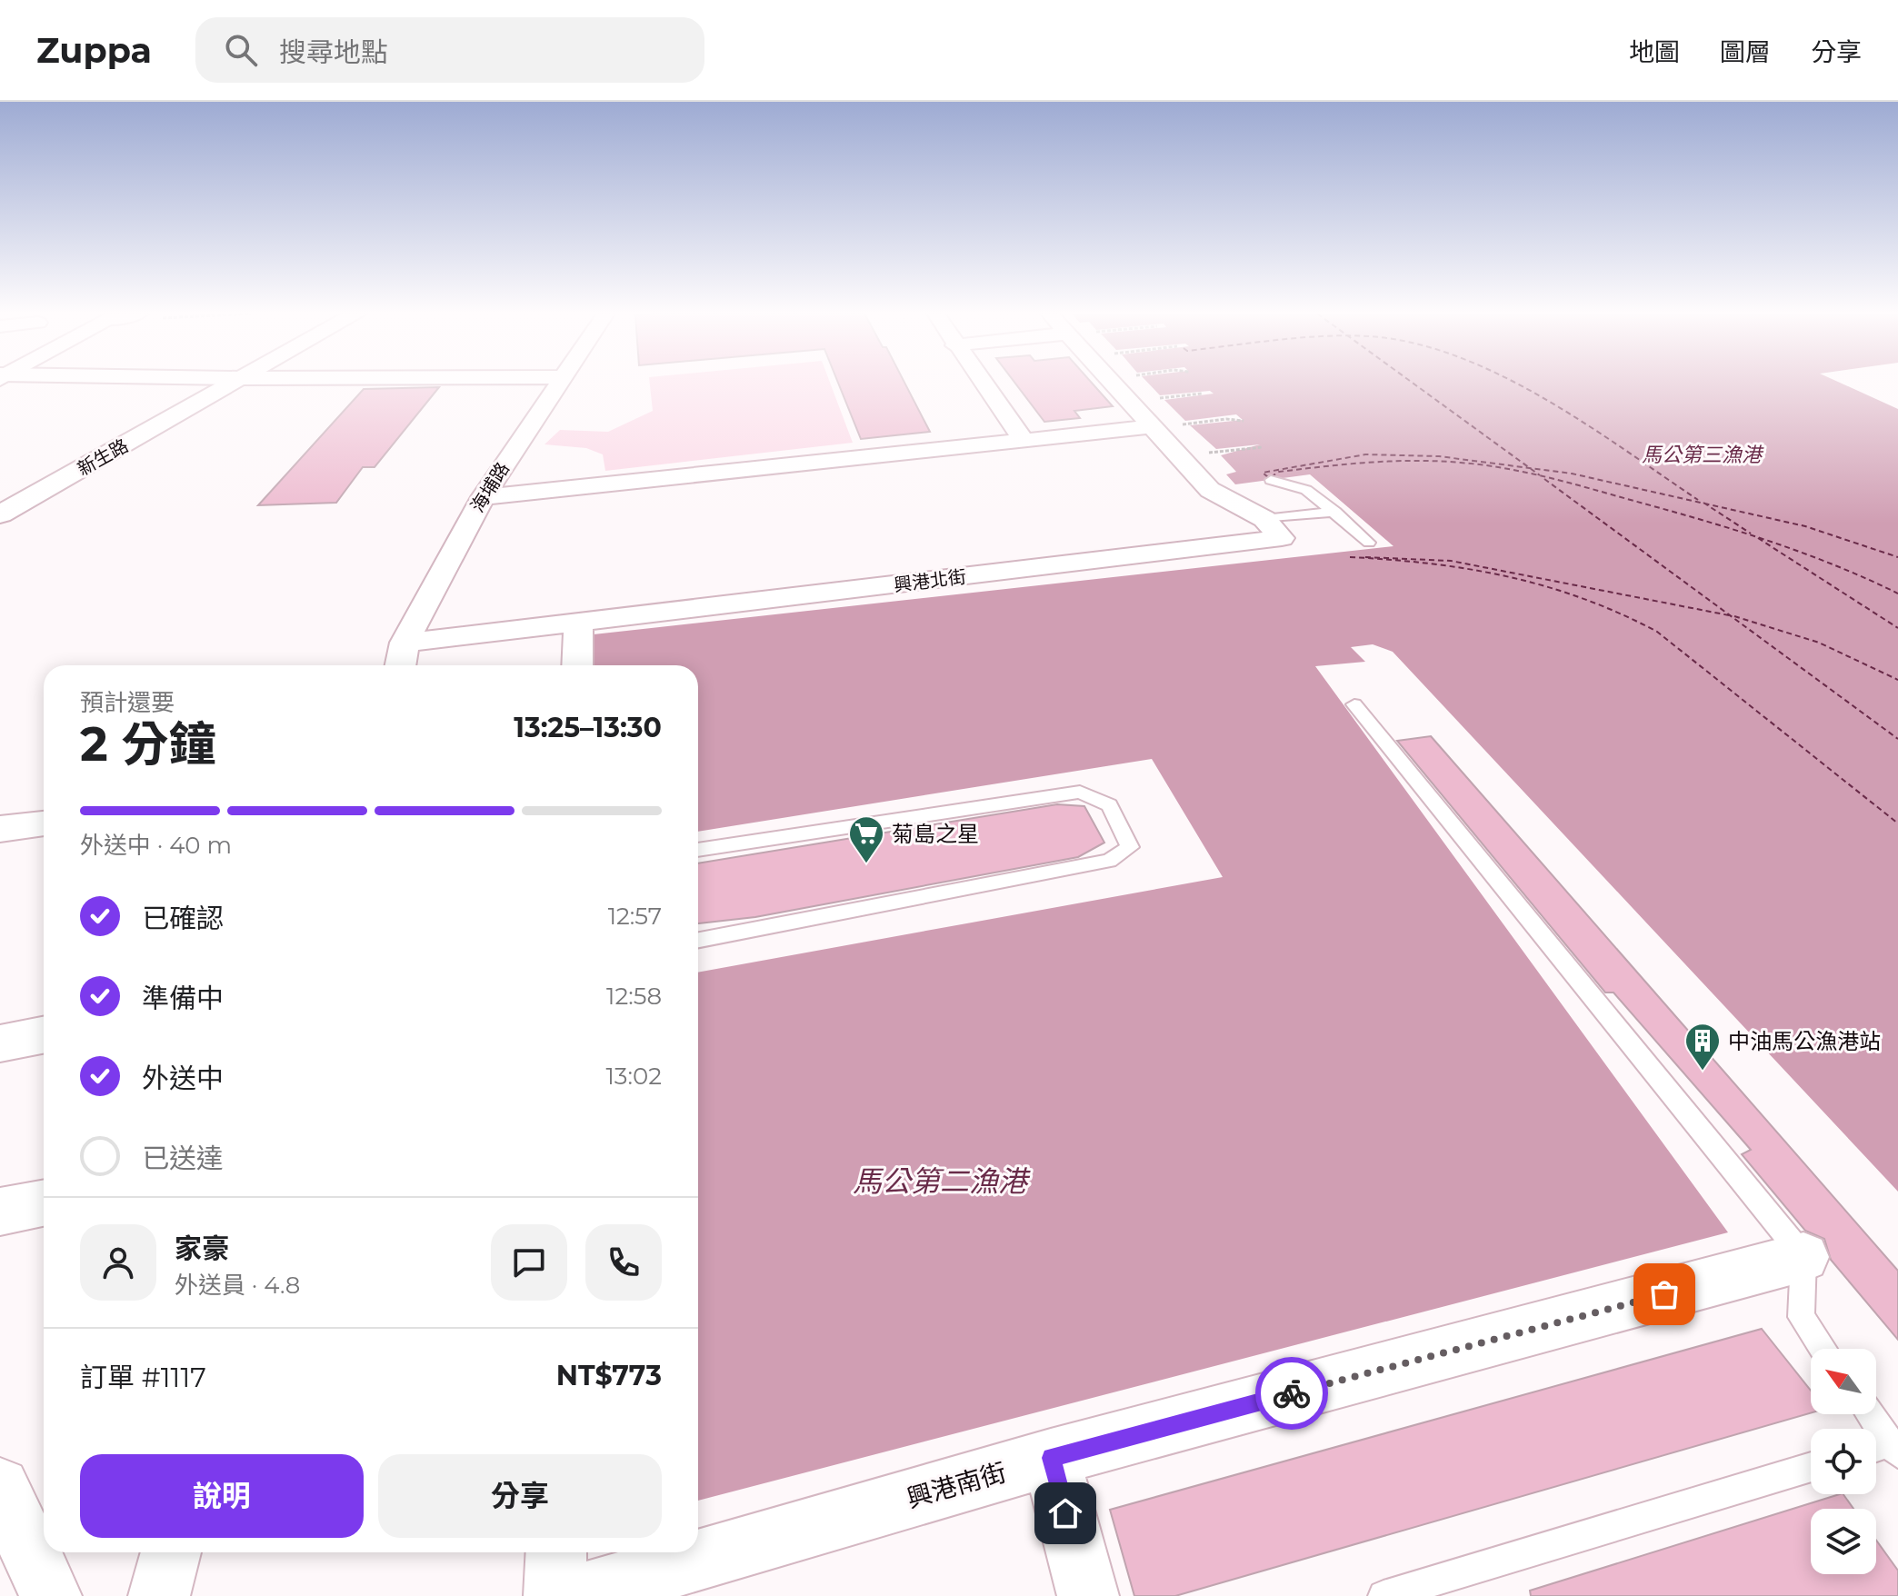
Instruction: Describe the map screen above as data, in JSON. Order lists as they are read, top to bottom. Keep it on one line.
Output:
{"streets":{"main road":["新生路"],"street":["海埔路","興港北街","興港南街"]},"crossings":[["海埔路","興港北街"]],"water":["馬公第三漁港","馬公第二漁港"],"places":{"supermarket":["菊島之星"],"building":["中油馬公漁港站"]},"north":"top left","page":{"header":"Zuppa","search":"搜尋地點","nav":["地圖","圖層","分享"],"heading":["2 分鐘","預計還要","13:25–13:30"],"panel":["家豪","外送員 · 4.8","訂單 #1117","NT$773"],"bar":"外送中 · 40 m","list":[["已確認","12:57"],["準備中","12:58"],["外送中","13:02"],"已送達"],"buttons":["說明","分享"]}}
